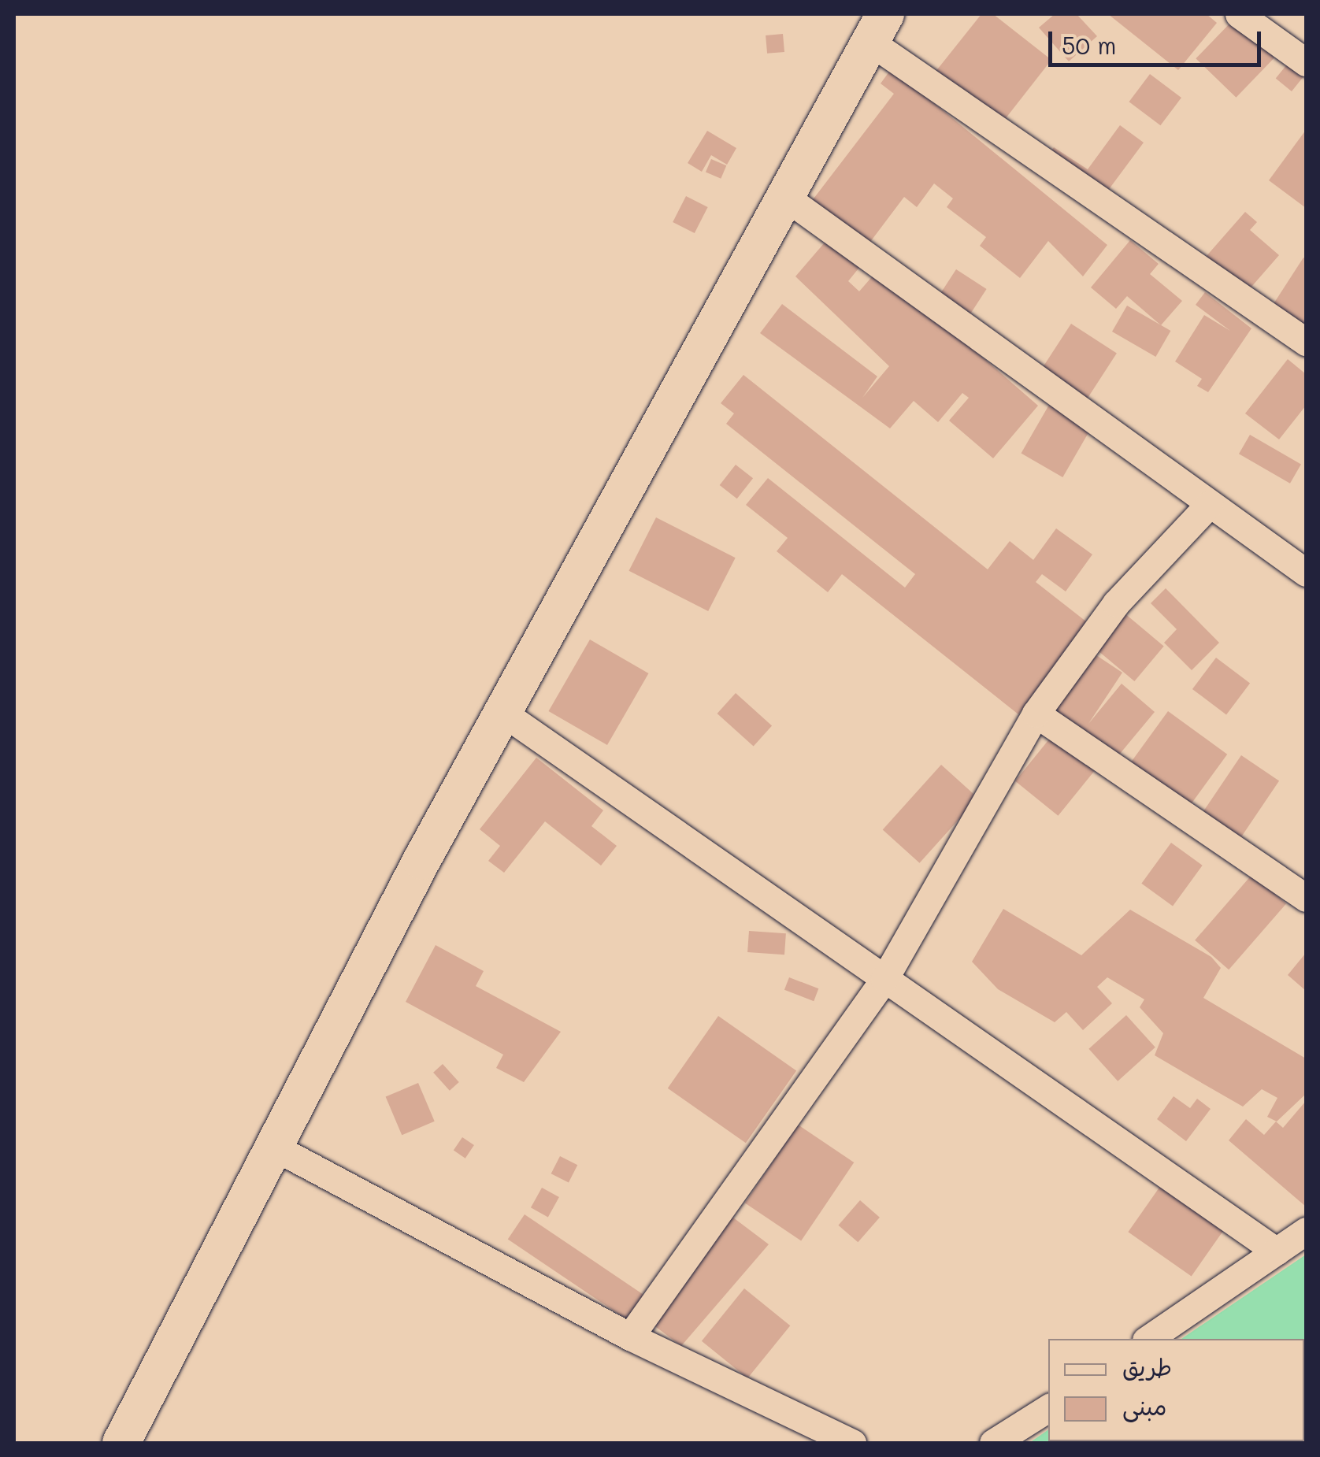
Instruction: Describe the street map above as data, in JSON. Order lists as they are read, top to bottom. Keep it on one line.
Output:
{"legend":["طريق","مبنى"],"scale_bar":"50 m"}
